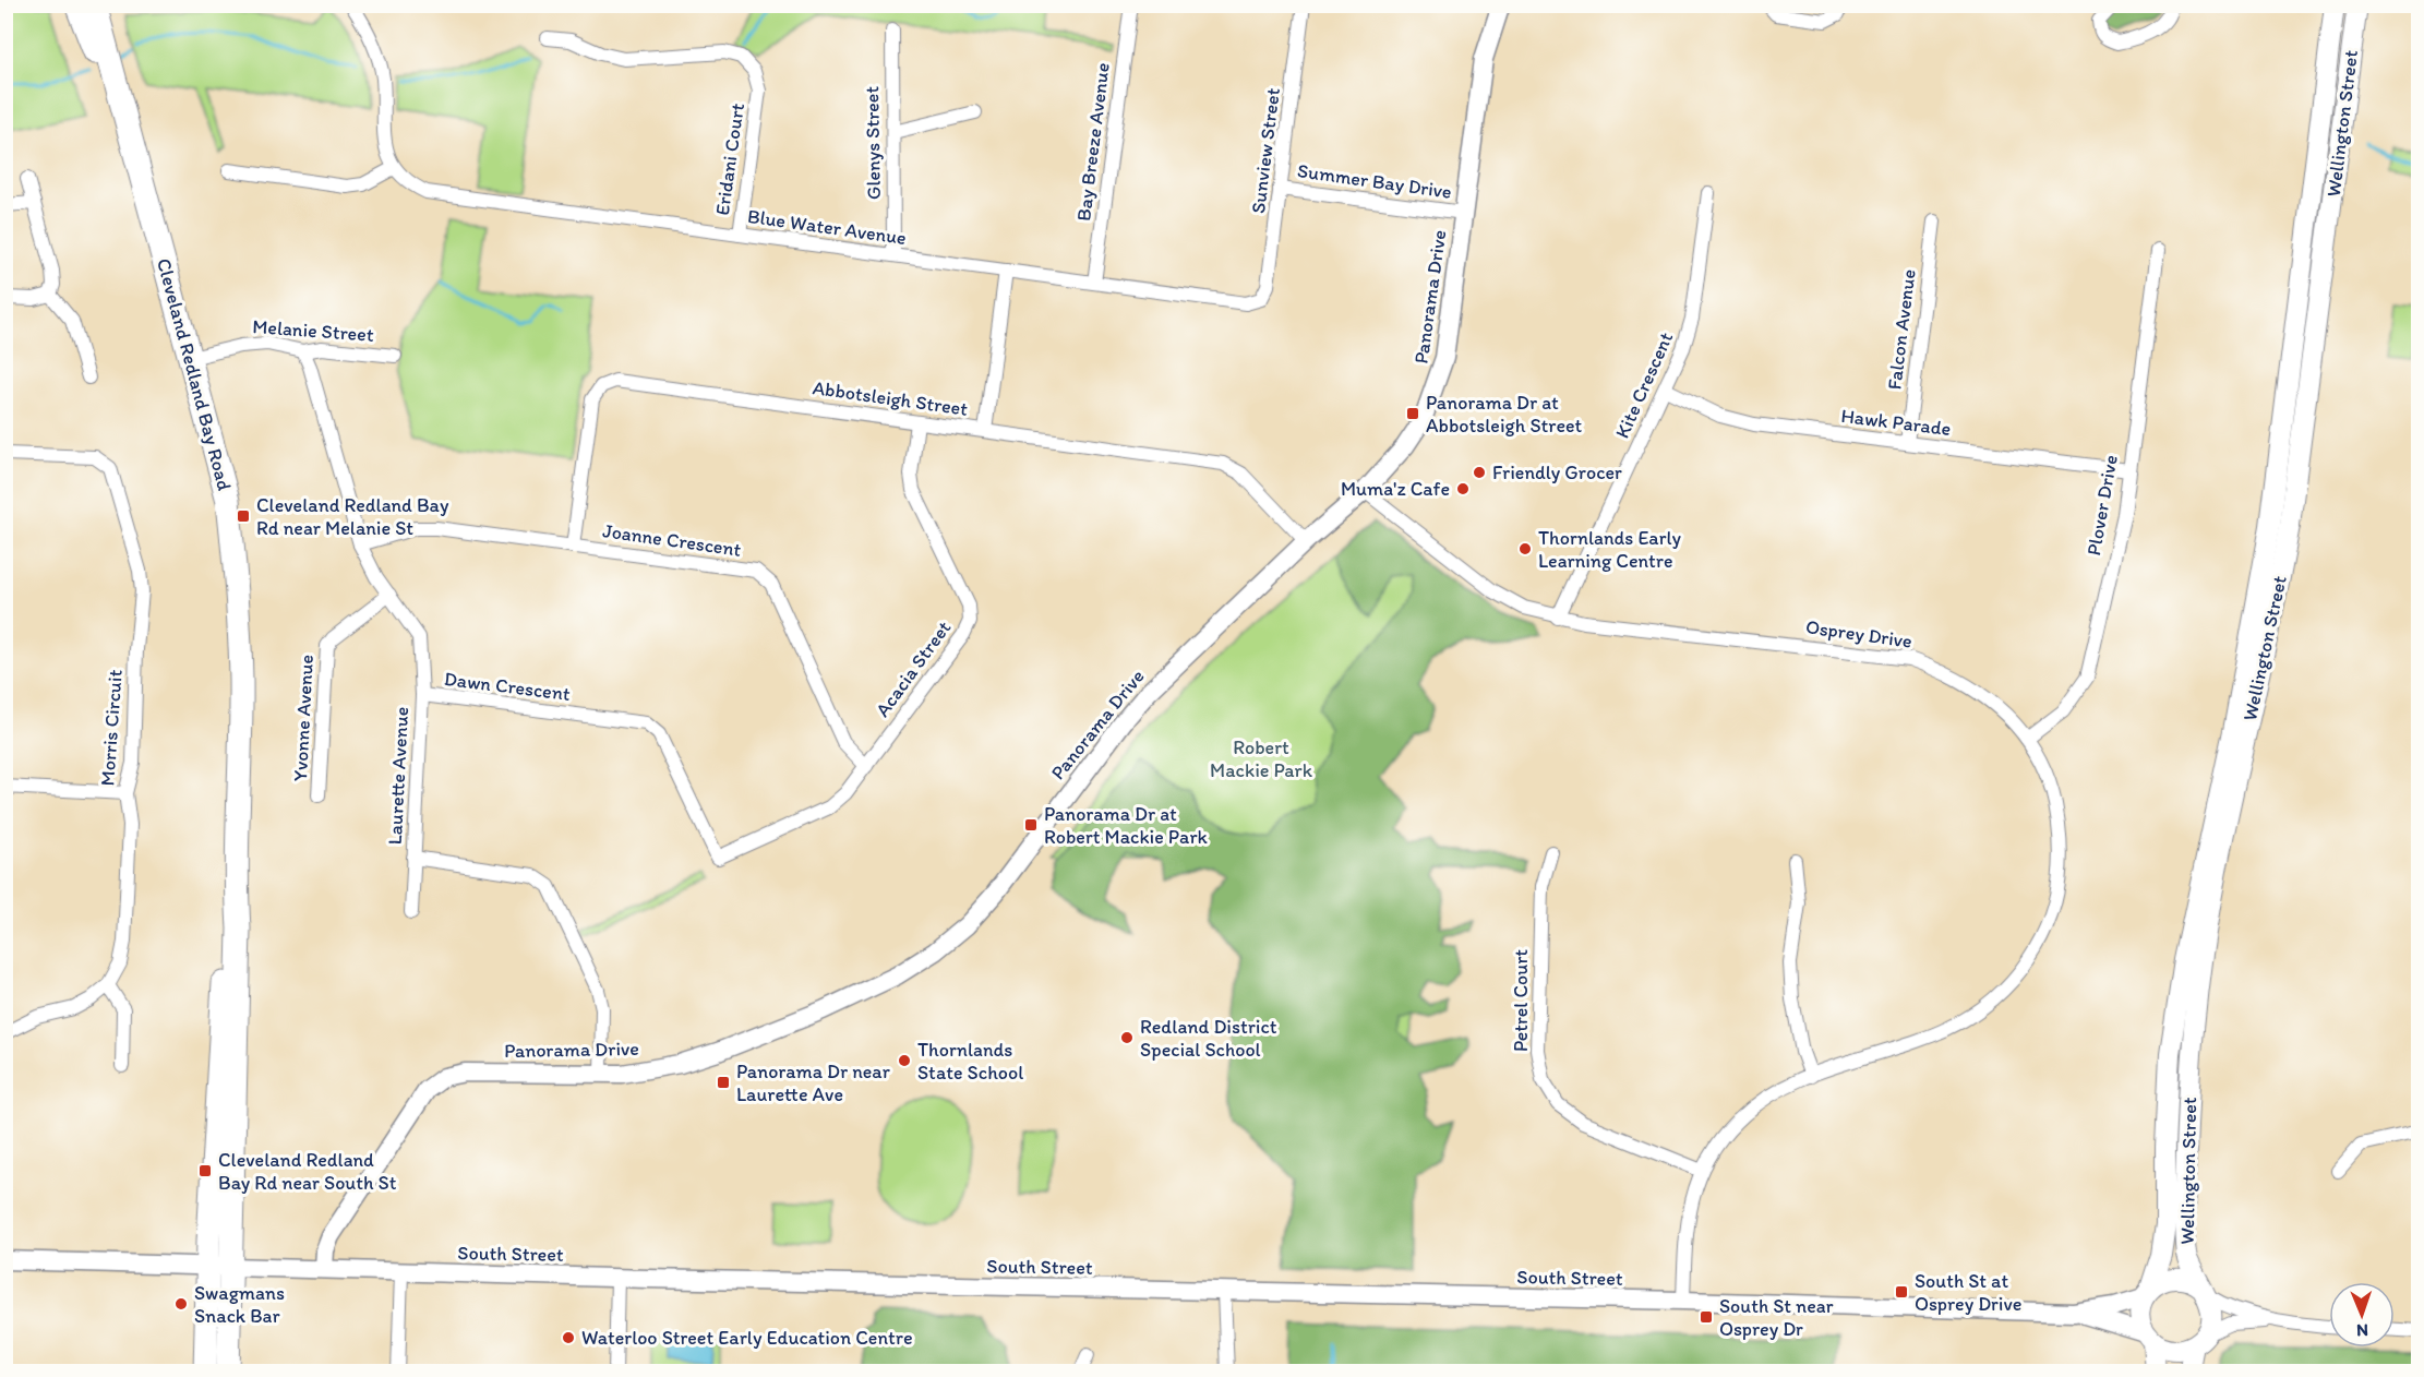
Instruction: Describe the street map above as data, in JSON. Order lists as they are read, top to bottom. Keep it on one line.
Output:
{"streets":{"highway":["Cleveland Redland Bay Road"],"main road":["Wellington Street"],"street":["Bay Breeze Avenue","Glenys Street","Sunview Street","Eridani Court","Summer Bay Drive","Blue Water Avenue","Panorama Drive","Falcon Avenue","Melanie Street","Kite Crescent","Abbotsleigh Street","Hawk Parade","Plover Drive","Joanne Crescent","Osprey Drive","Acacia Street","Dawn Crescent","Yvonne Avenue","Morris Circuit","Laurette Avenue","Petrel Court","South Street"]},"crossings":[["Wellington Street","South Street"],["Bay Breeze Avenue","Blue Water Avenue"],["Glenys Street","Blue Water Avenue"],["Sunview Street","Summer Bay Drive"],["Sunview Street","Blue Water Avenue"],["Eridani Court","Blue Water Avenue"],["Summer Bay Drive","Panorama Drive"],["Panorama Drive","Abbotsleigh Street"],["Panorama Drive","Osprey Drive"],["Panorama Drive","Laurette Avenue"],["Panorama Drive","South Street"],["Falcon Avenue","Hawk Parade"],["Melanie Street","Cleveland Redland Bay Road"],["Melanie Street","Dawn Crescent"],["Cleveland Redland Bay Road","South Street"],["Kite Crescent","Hawk Parade"],["Kite Crescent","Osprey Drive"],["Abbotsleigh Street","Joanne Crescent"],["Abbotsleigh Street","Acacia Street"],["Hawk Parade","Plover Drive"],["Plover Drive","Osprey Drive"],["Joanne Crescent","Acacia Street"],["Joanne Crescent","Dawn Crescent"],["Osprey Drive","Petrel Court"],["Osprey Drive","South Street"],["Acacia Street","Dawn Crescent"],["Dawn Crescent","Yvonne Avenue"],["Dawn Crescent","Laurette Avenue"]],"parks":["Robert Mackie Park"],"places":{"transit":["Panorama Dr at Abbotsleigh Street","Cleveland Redland Bay Rd near Melanie St","Panorama Dr at Robert Mackie Park","Panorama Dr near Laurette Ave","Cleveland Redland Bay Rd near South St","South St at Osprey Drive","South St near Osprey Dr"],"other":["Friendly Grocer","Muma'z Cafe","Thornlands Early Learning Centre","Redland District Special School","Thornlands State School","Swagmans Snack Bar","Waterloo Street Early Education Centre"]},"north":"bottom"}
